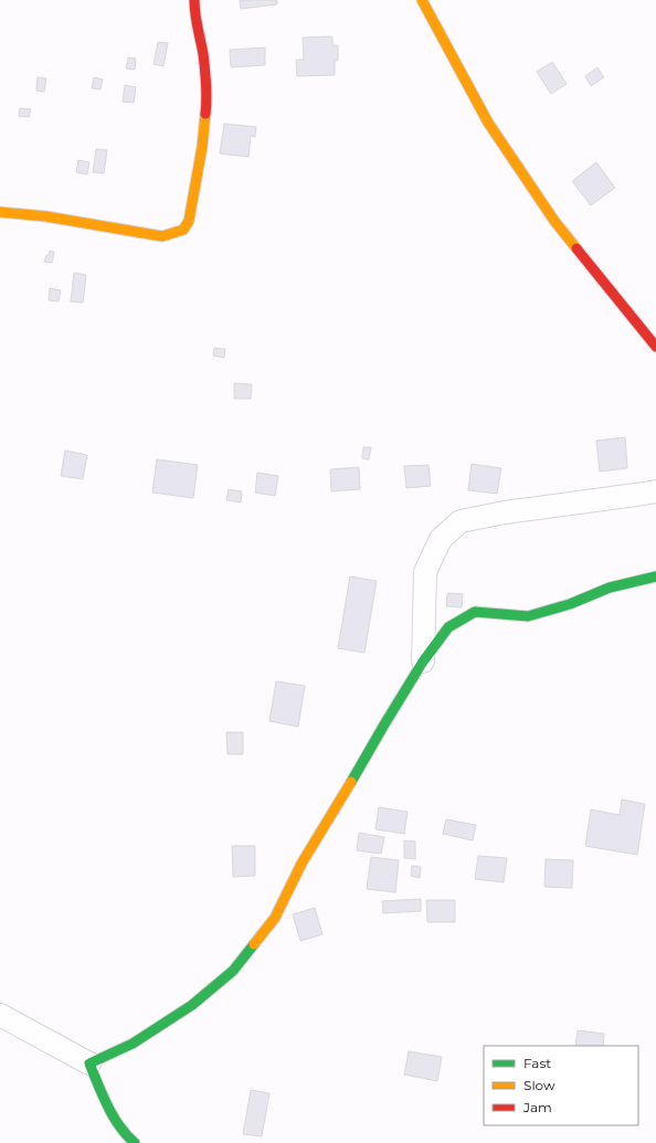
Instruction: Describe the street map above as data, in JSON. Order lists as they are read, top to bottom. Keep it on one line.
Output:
{"legend":["Fast","Slow","Jam"]}
